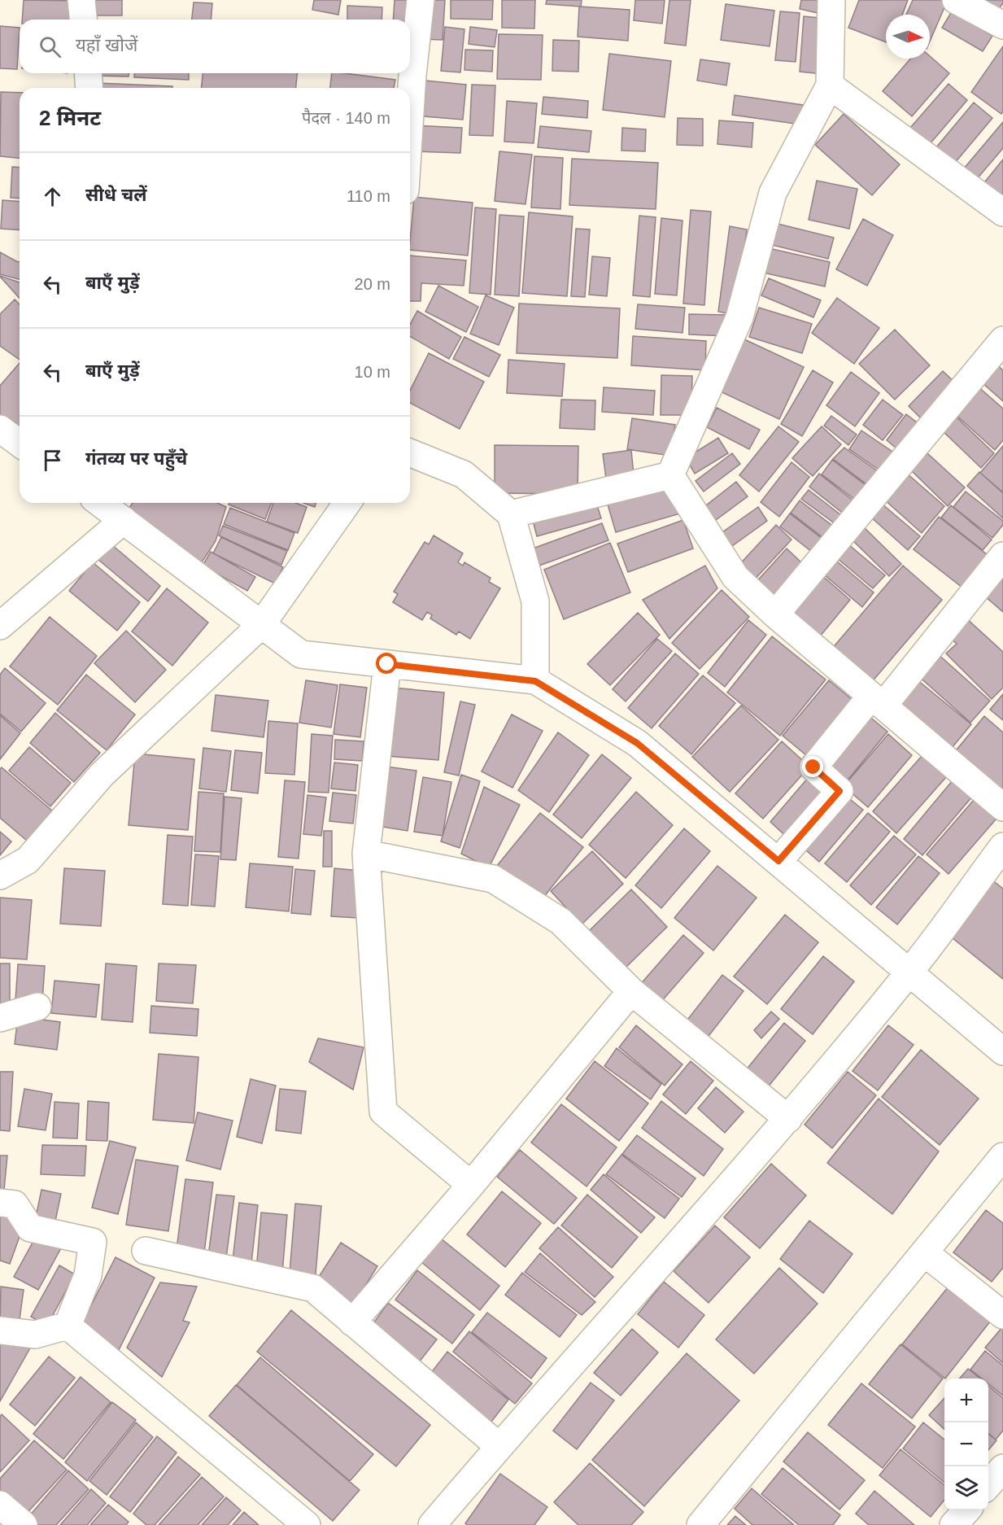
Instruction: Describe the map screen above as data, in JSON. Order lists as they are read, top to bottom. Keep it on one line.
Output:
{"north":"right","page":{"search":"यहाँ खोजें","heading":["2 मिनट","पैदल · 140 m"],"list":[["सीधे चलें","110 m"],["बाएँ मुड़ें","20 m"],["बाएँ मुड़ें","10 m"],"गंतव्य पर पहुँचे"],"map_buttons":["+","−"]}}
